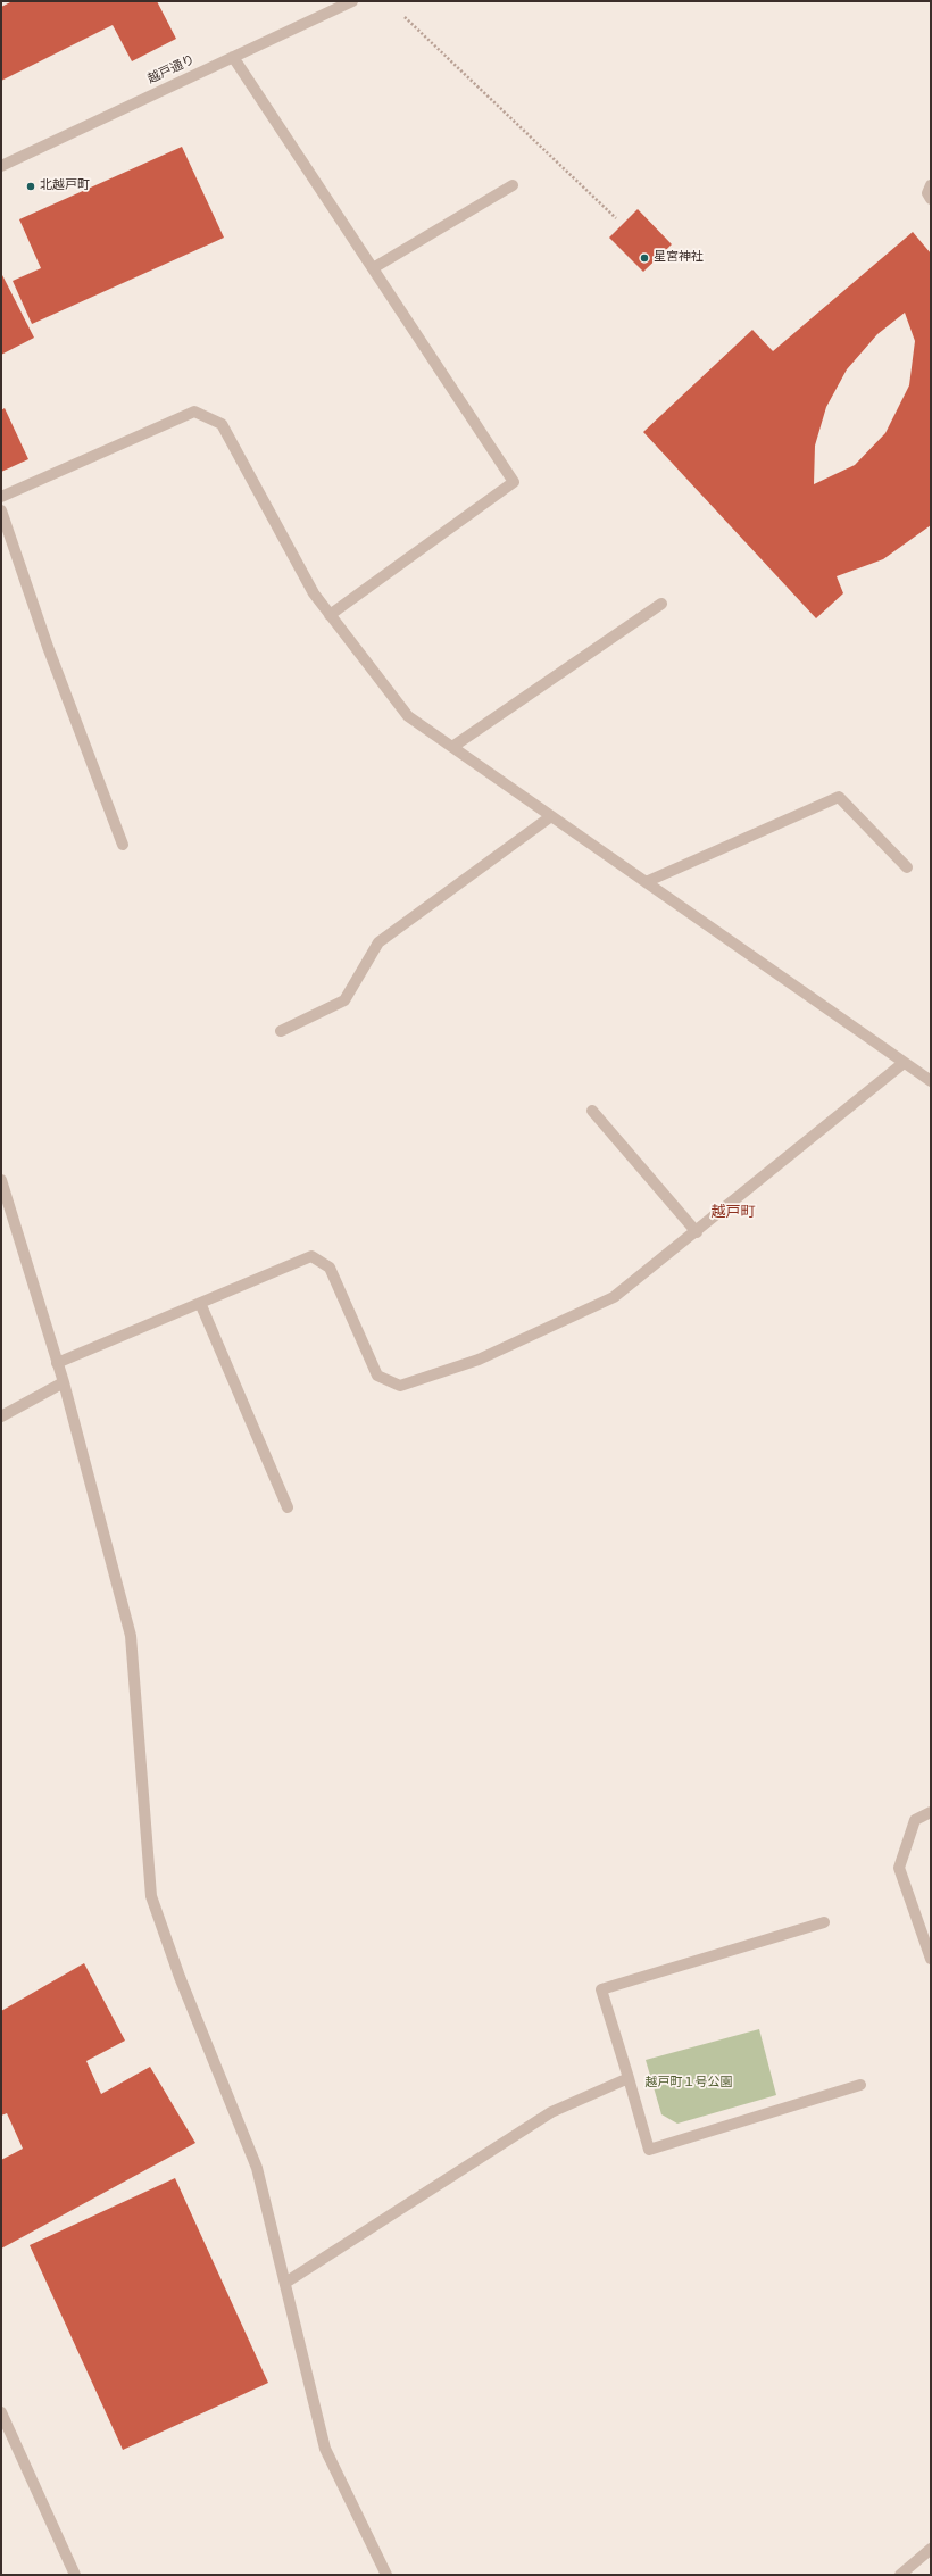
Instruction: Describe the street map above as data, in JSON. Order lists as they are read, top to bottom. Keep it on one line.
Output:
{"streets":{"street":["越戸通り"]},"districts":["越戸町"],"parks":["越戸町１号公園"],"places":["北越戸町","星宮神社"]}
